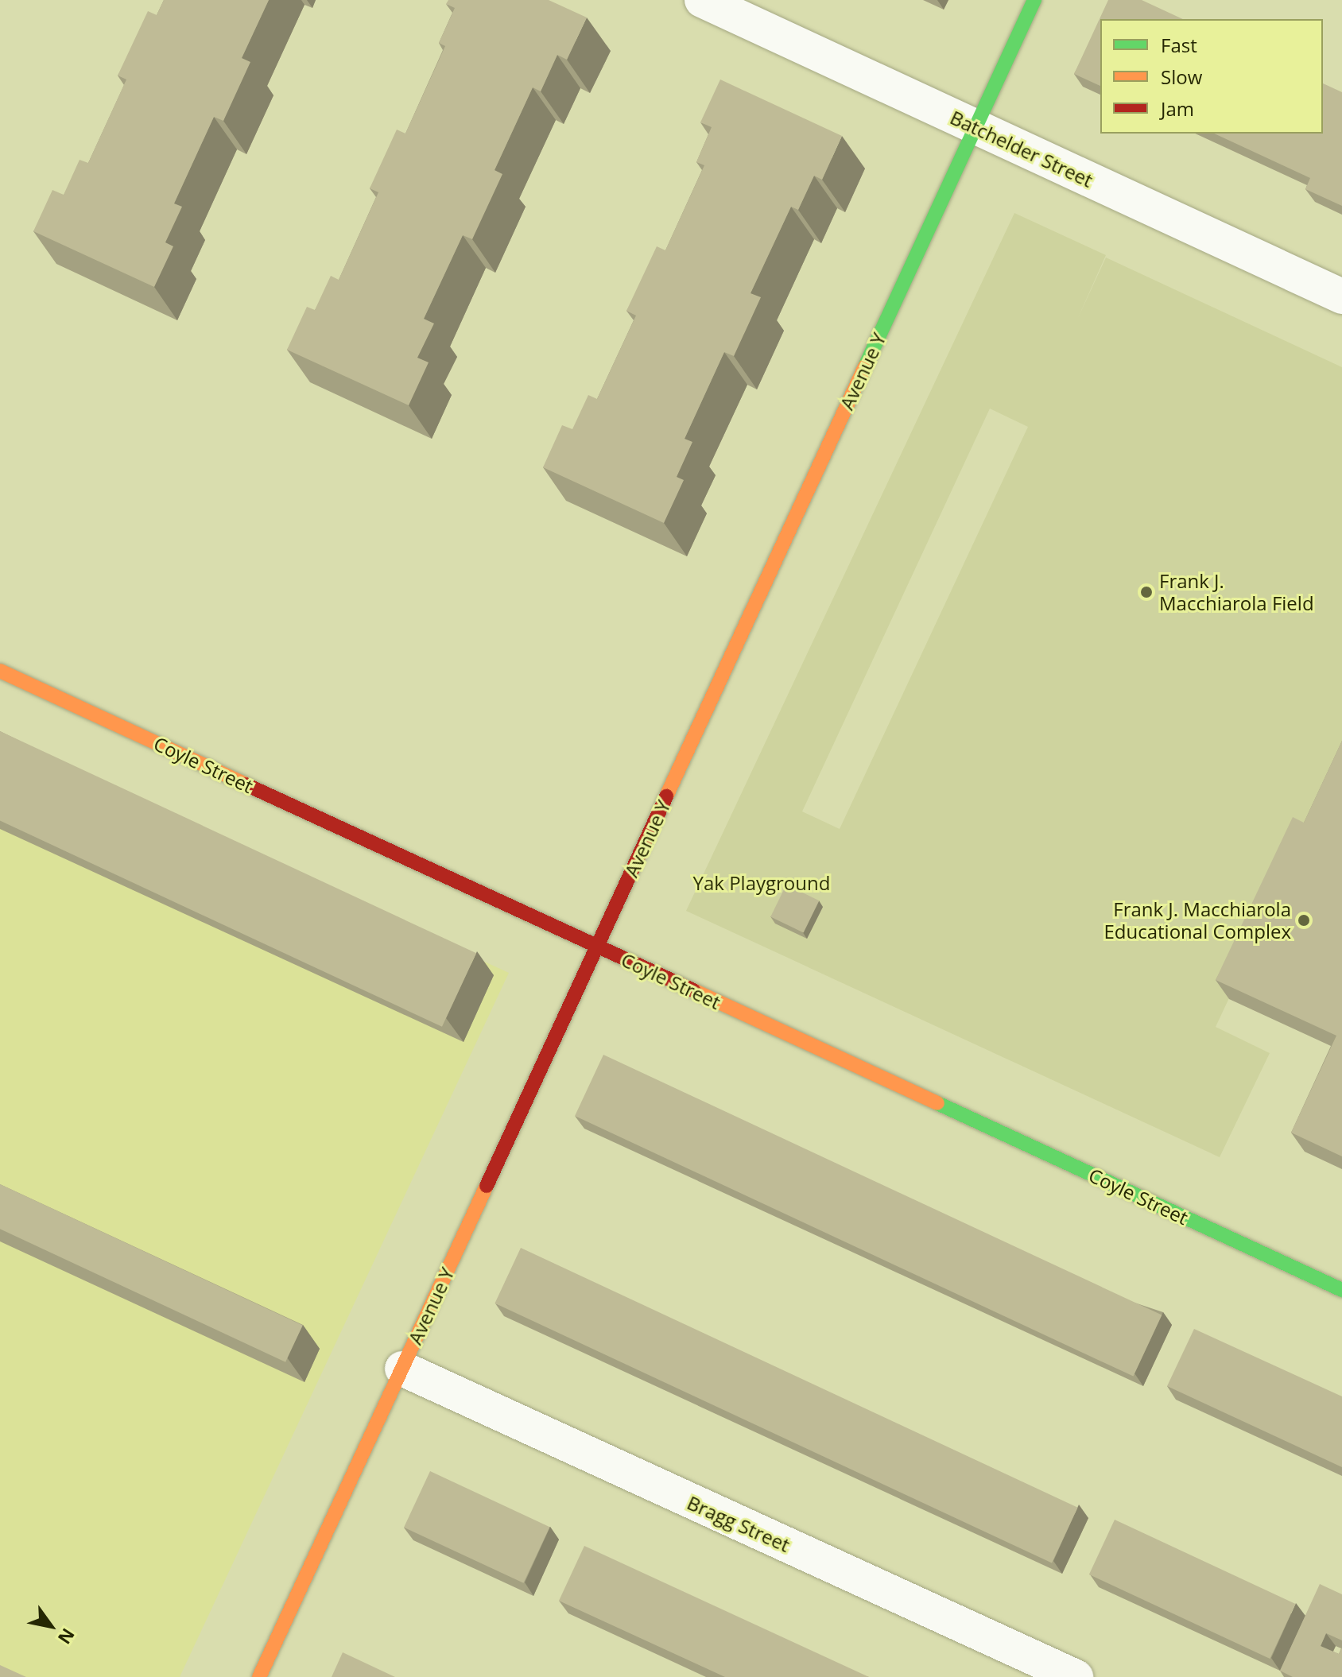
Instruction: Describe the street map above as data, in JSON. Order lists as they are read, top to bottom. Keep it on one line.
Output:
{"streets":{"street":["Batchelder Street","Avenue Y","Coyle Street","Bragg Street"]},"crossings":[["Batchelder Street","Avenue Y"],["Avenue Y","Coyle Street"],["Avenue Y","Bragg Street"]],"parks":["Yak Playground"],"places":["Frank J. Macchiarola Field","Frank J. Macchiarola Educational Complex"],"legend":["Fast","Slow","Jam"],"north":"bottom right"}
